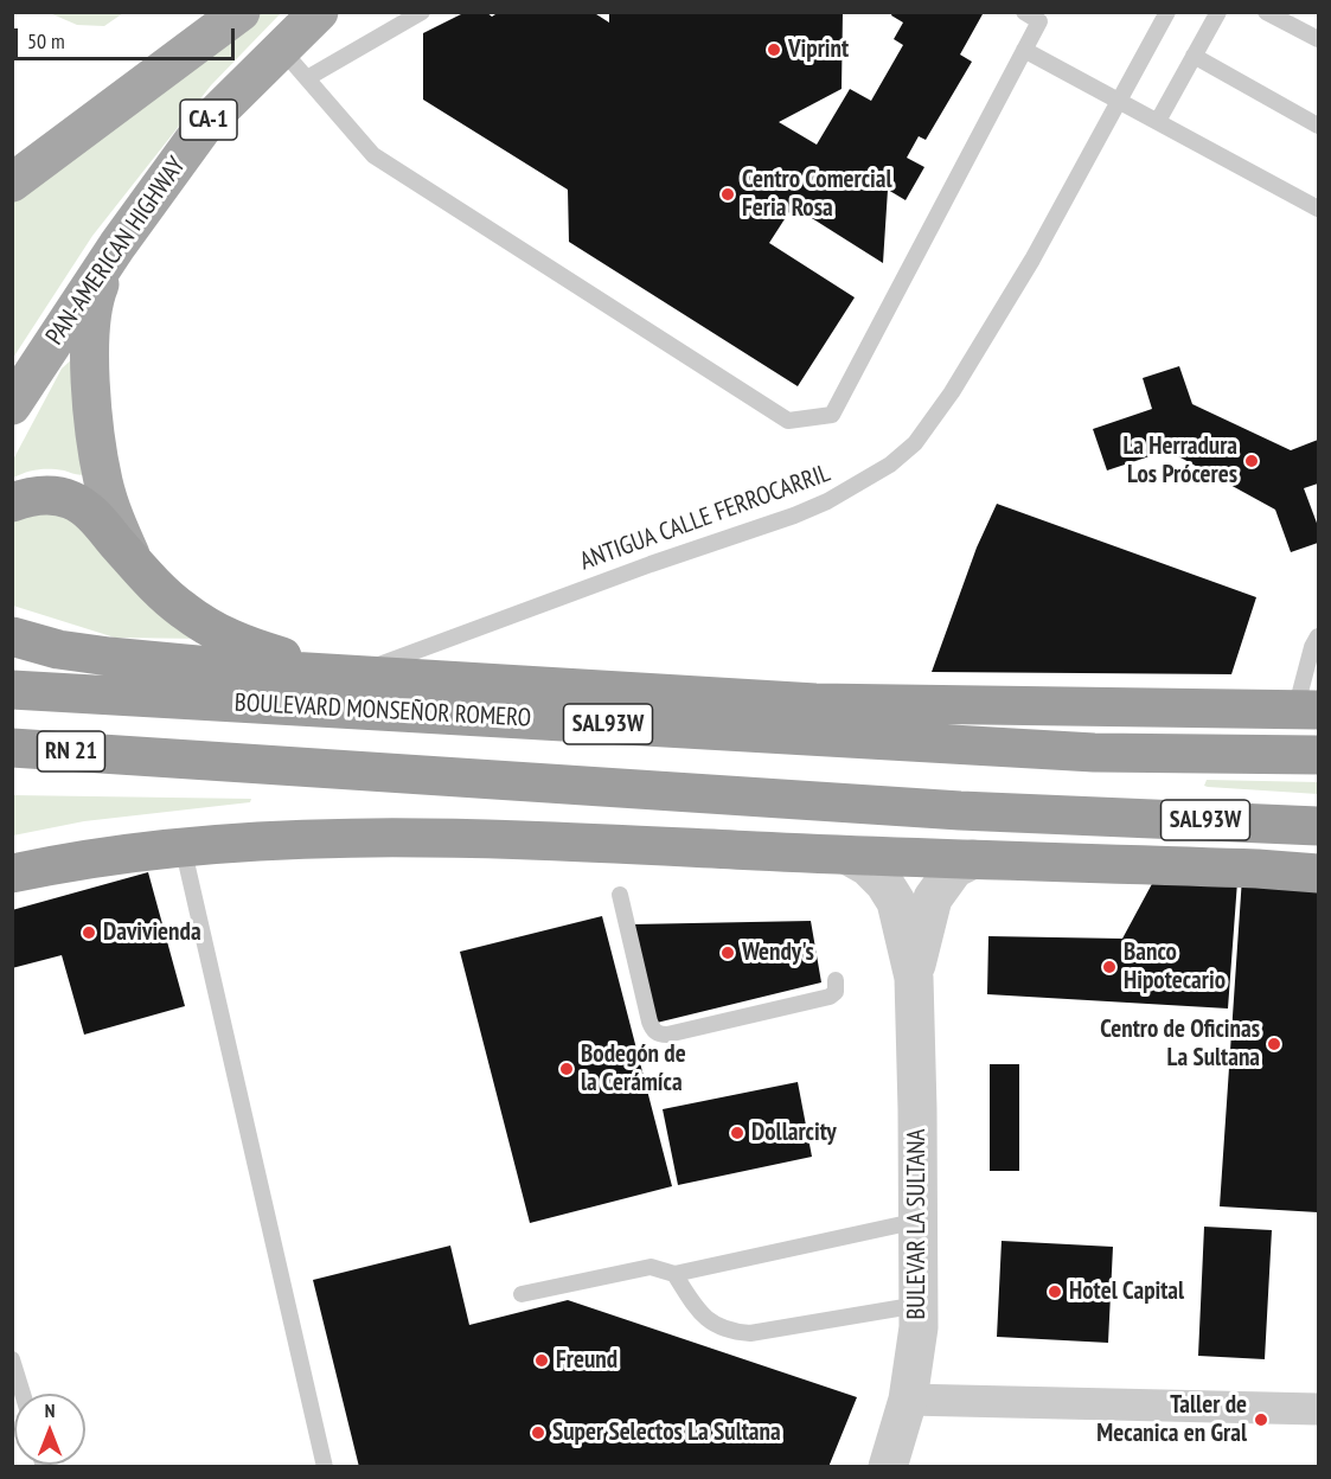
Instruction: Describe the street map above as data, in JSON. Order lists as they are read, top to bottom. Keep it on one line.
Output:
{"streets":{"highway":["BOULEVARD MONSEÑOR ROMERO","SAL93W","RN 21"],"main road":["CA-1","PAN-AMERICAN HIGHWAY"],"street":["BULEVAR LA SULTANA"],"lane":["ANTIGUA CALLE FERROCARRIL"]},"crossings":[["SAL93W","RN 21"]],"places":["Viprint","Centro Comercial Feria Rosa","La Herradura Los Próceres","Davivienda","Wendy's","Banco Hipotecario","Centro de Oficinas La Sultana","Bodegón de la Cerámíca","Dollarcity","Hotel Capital","Freund","Taller de Mecanica en Gral","Super Selectos La Sultana"],"scale_bar":"50 m","north":"top"}
